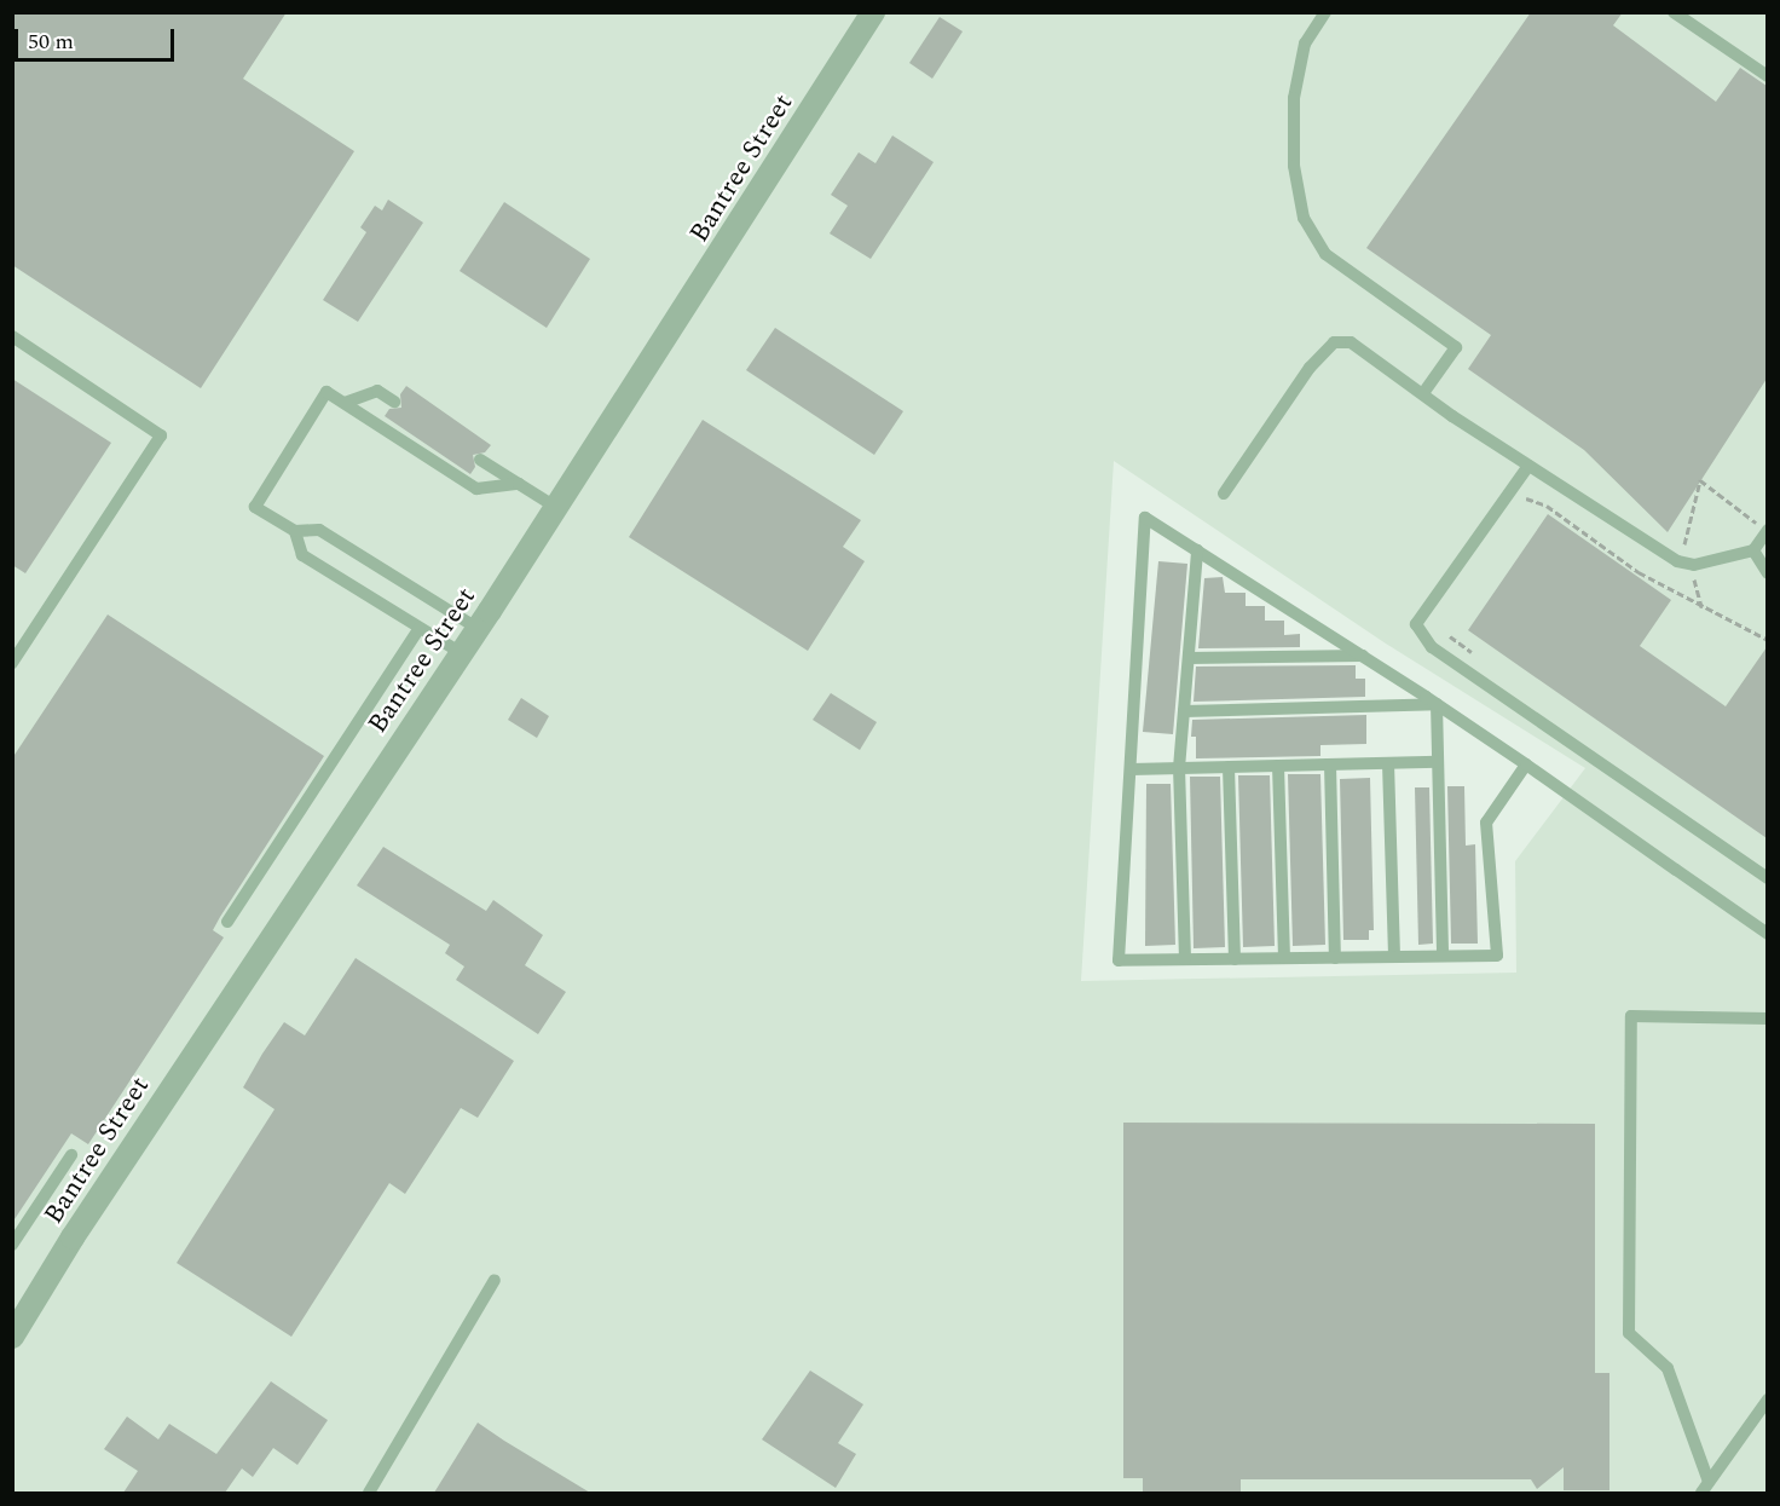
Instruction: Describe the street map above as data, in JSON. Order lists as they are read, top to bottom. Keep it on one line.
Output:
{"streets":{"street":["Bantree Street"]},"scale_bar":"50 m"}
